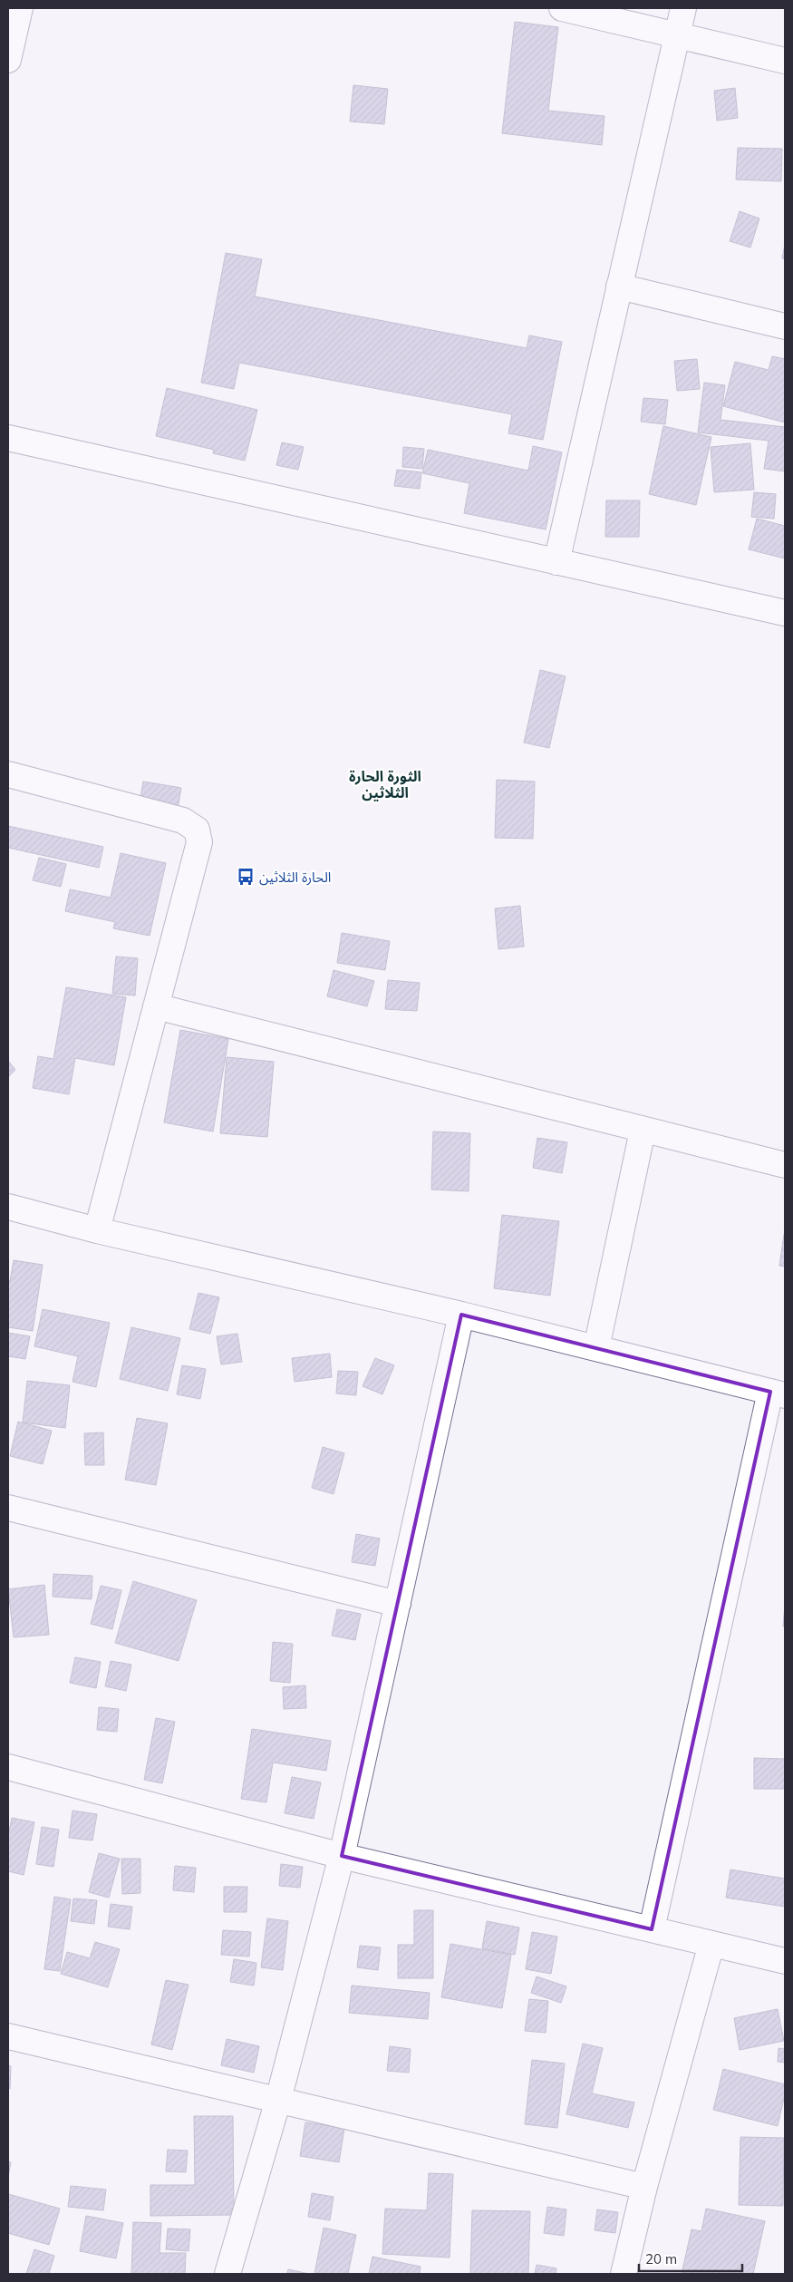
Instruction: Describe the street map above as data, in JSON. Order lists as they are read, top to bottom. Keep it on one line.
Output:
{"districts":["الثورة الحارة الثلاثين"],"places":{"bus stop":["الحارة الثلاثين"]},"scale_bar":"20 m"}
